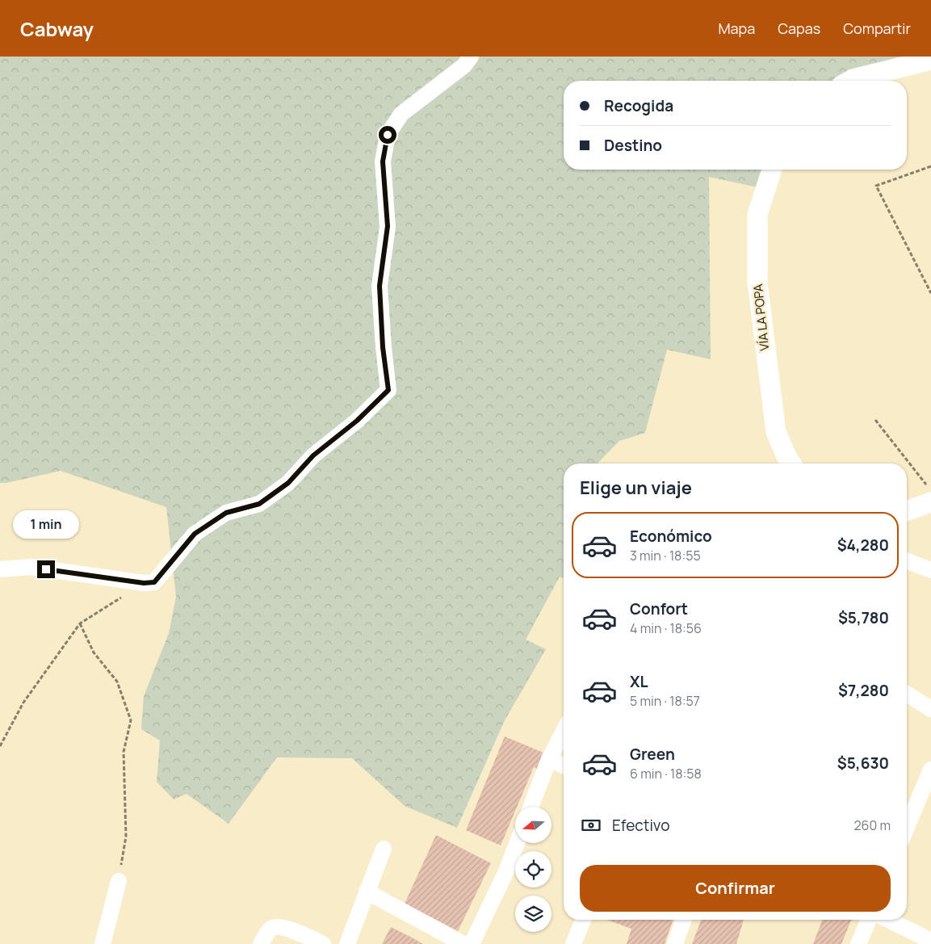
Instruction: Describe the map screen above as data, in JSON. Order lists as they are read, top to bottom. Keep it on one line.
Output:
{"streets":{"street":["VÍA LA POPA"]},"north":"left","page":{"header":"Cabway","nav":["Mapa","Capas","Compartir"],"banner":["Recogida","Destino"],"heading":"Elige un viaje","bubble":"1 min","list":[{"name":"Económico","note":"3 min · 18:55","value":"$4,280"},{"name":"Confort","note":"4 min · 18:56","value":"$5,780"},{"name":"XL","note":"5 min · 18:57","value":"$7,280"},{"name":"Green","note":"6 min · 18:58","value":"$5,630"}],"pay":["Efectivo","260 m"],"buttons":"Confirmar"}}
